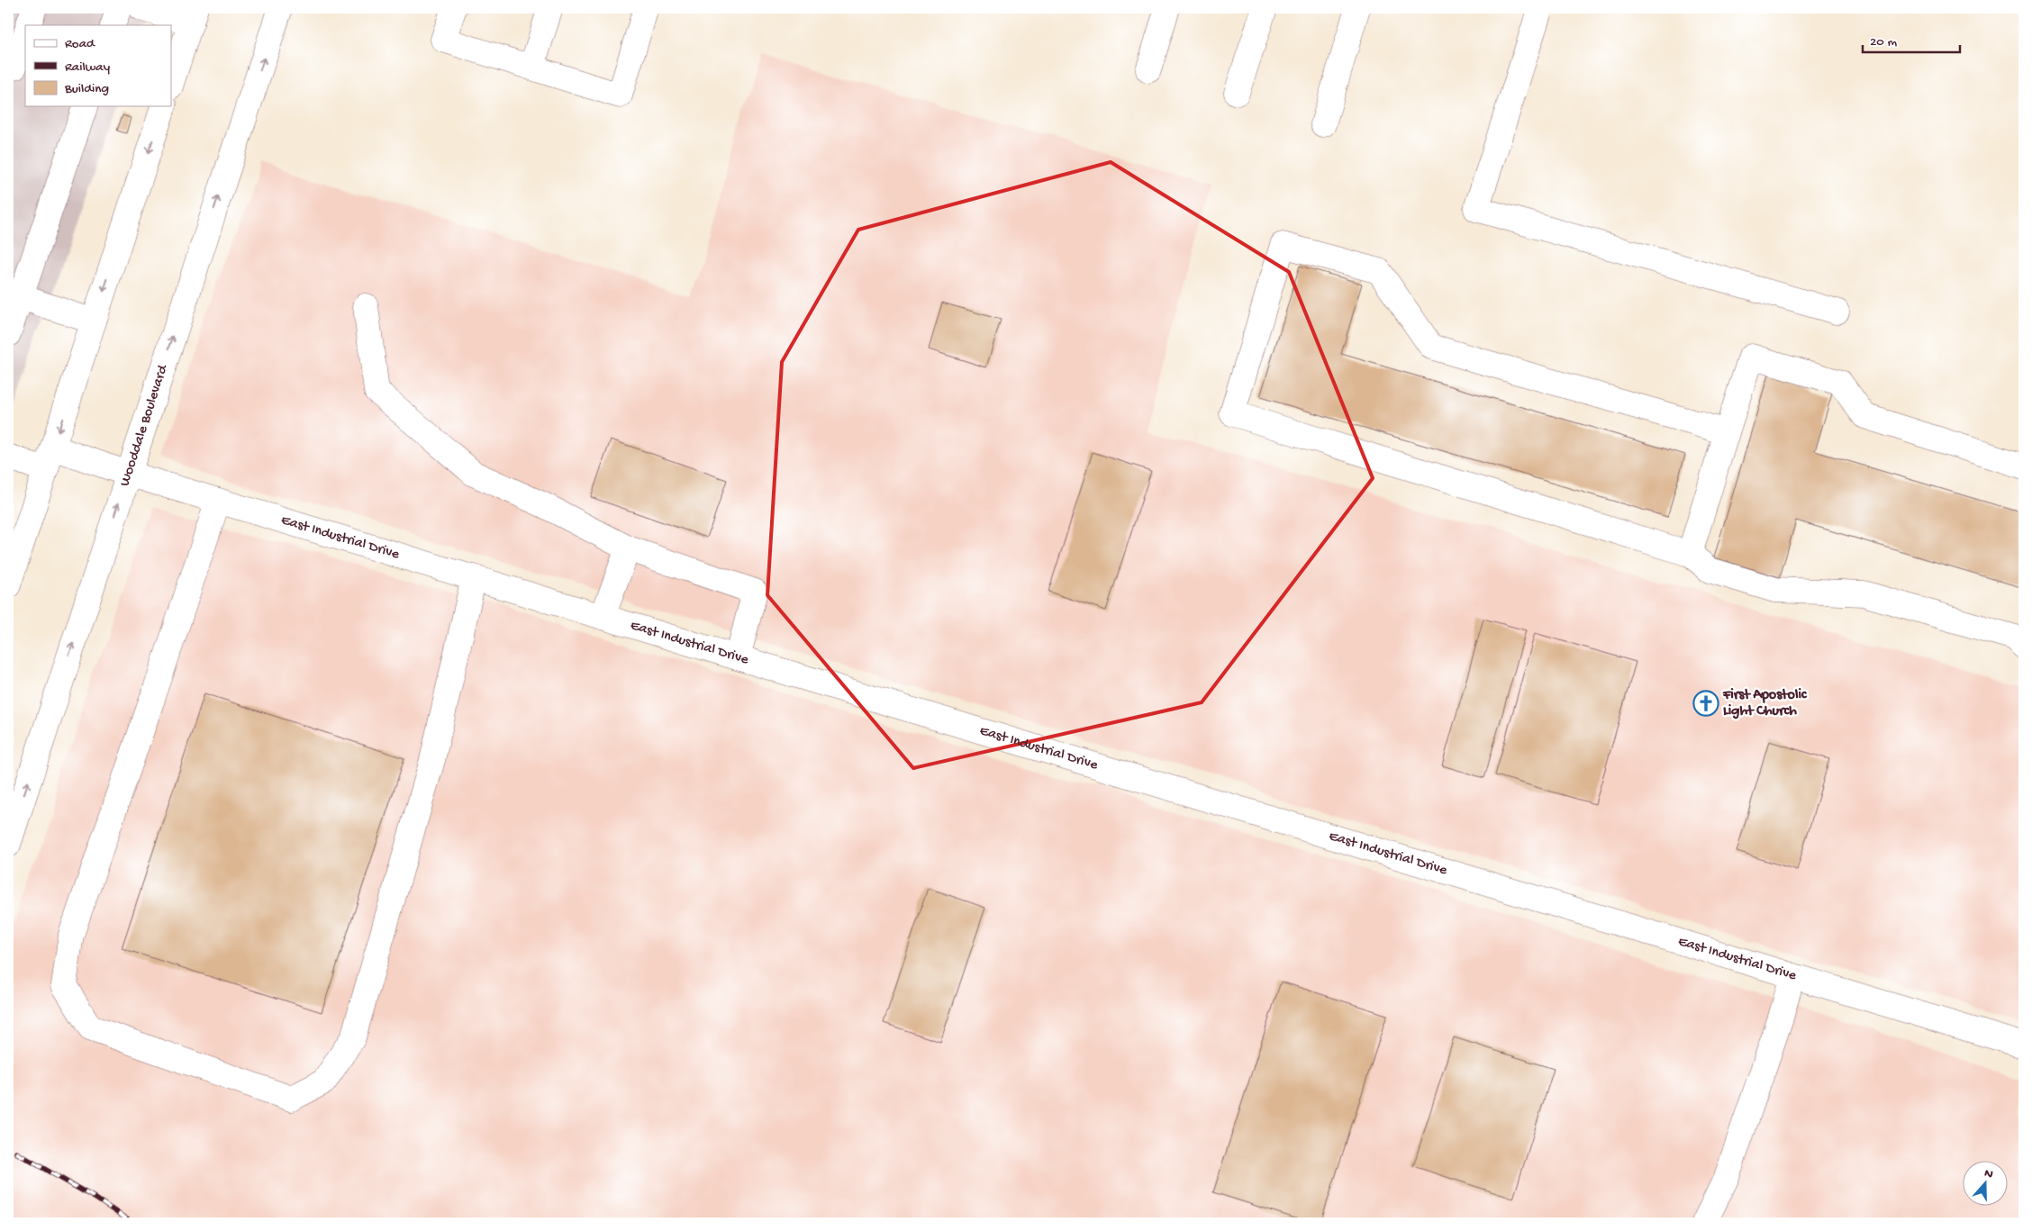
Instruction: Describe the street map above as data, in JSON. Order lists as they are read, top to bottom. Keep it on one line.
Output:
{"streets":{"street":["Wooddale Boulevard","East Industrial Drive"]},"crossings":[["Wooddale Boulevard","East Industrial Drive"]],"places":{"church":["First Apostolic Light Church"]},"legend":["Road","Railway","Building"],"scale_bar":"20 m","north":"top"}
